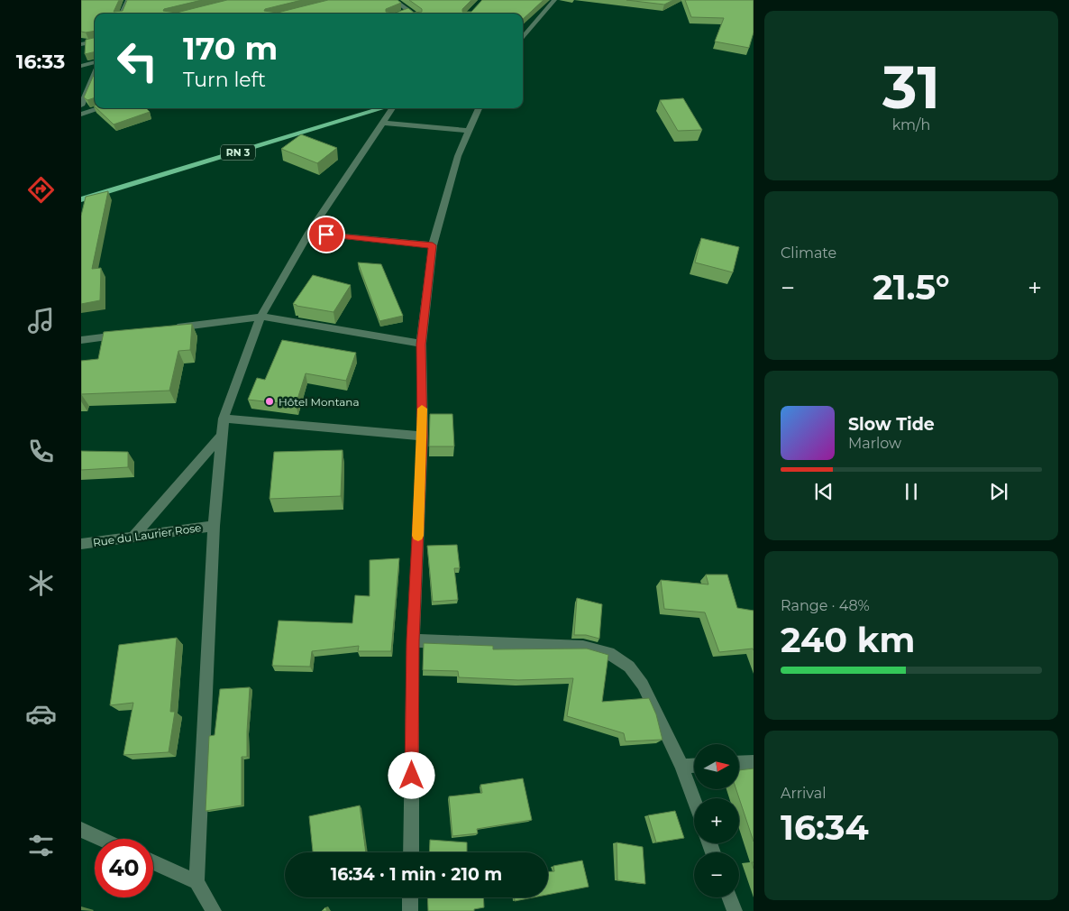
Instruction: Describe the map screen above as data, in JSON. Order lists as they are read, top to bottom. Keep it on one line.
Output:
{"streets":{"main road":["RN 3"],"street":["Rue du Laurier Rose"]},"places":["Hôtel Montana"],"north":"right","page":{"tabs":"16:33","tile":[["31","km/h"],"Climate",["Range · 48%","240 km"],["Arrival","16:34"]],"turn":["170 m","Turn left"],"heat":["−","21.5°","+"],"song":["Slow Tide","Marlow"],"map_buttons":["+","−"],"limit":"40","trip":"16:34 · 1 min · 210 m"}}
